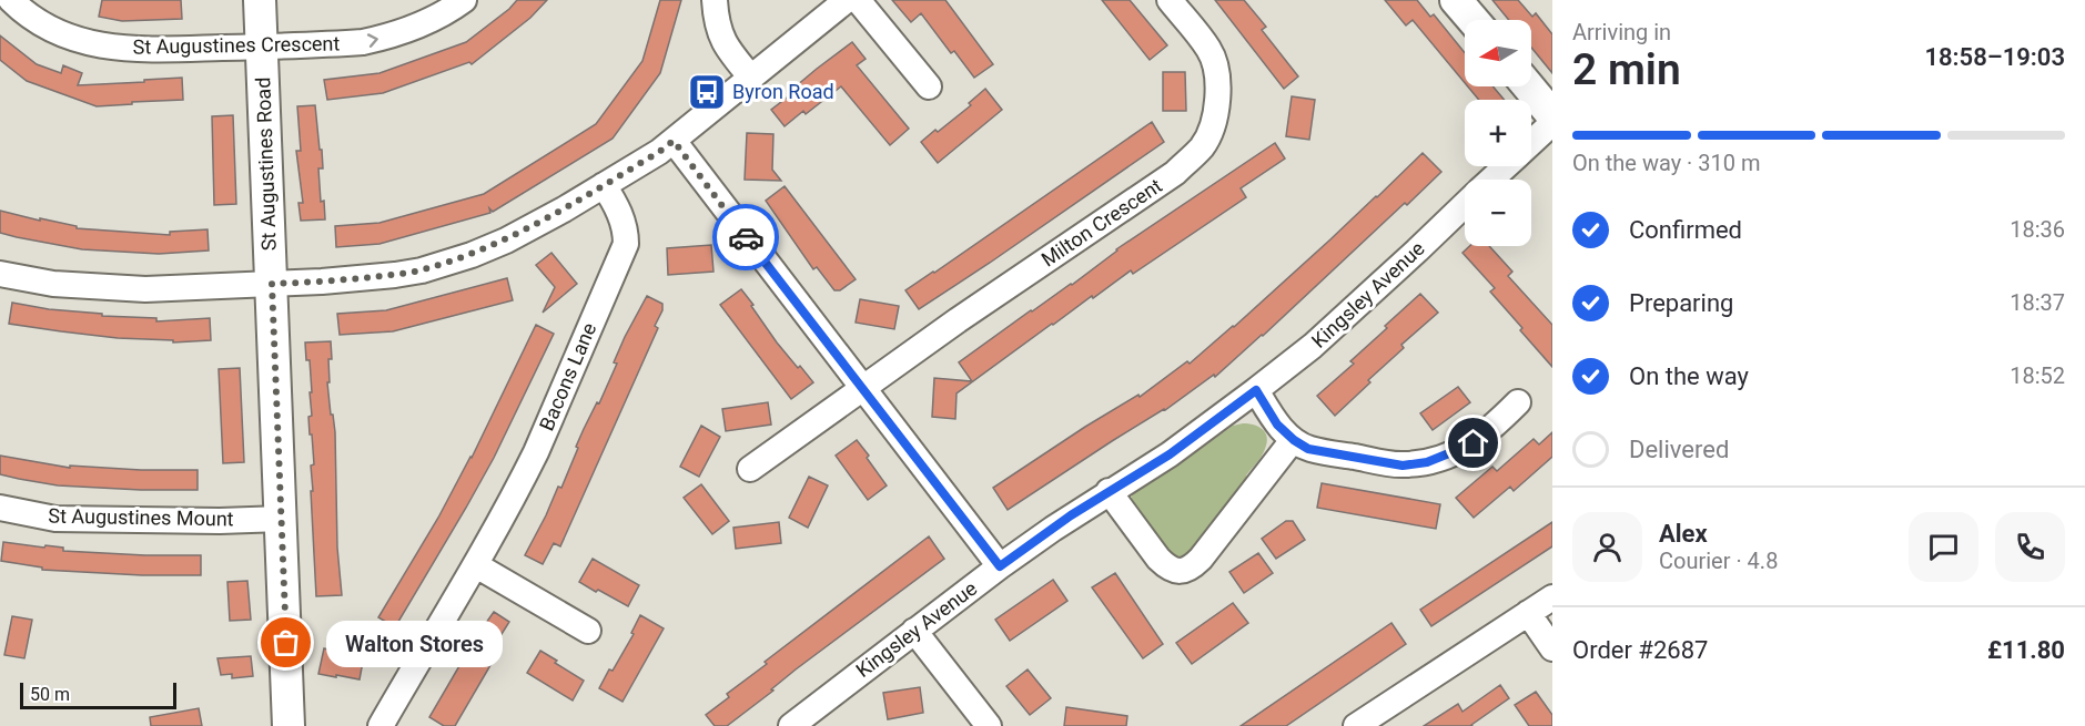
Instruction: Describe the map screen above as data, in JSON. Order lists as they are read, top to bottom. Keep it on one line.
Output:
{"streets":{"street":["St Augustines Crescent","St Augustines Road","Milton Crescent","Kingsley Avenue","Bacons Lane","St Augustines Mount"]},"crossings":[["St Augustines Crescent","St Augustines Road"],["St Augustines Road","St Augustines Mount"]],"one_way":["St Augustines Crescent"],"places":{"bus stop":["Byron Road"],"other":["Walton Stores"]},"scale_bar":"50 m","north":"left","page":{"heading":["2 min","Arriving in","18:58–19:03"],"panel":["Alex","Courier · 4.8","Order #2687","£11.80"],"map_buttons":["+","−"],"bar":"On the way · 310 m","list":[["Confirmed","18:36"],["Preparing","18:37"],["On the way","18:52"],"Delivered"],"bubble":"Walton Stores","scale":"50 m"}}
